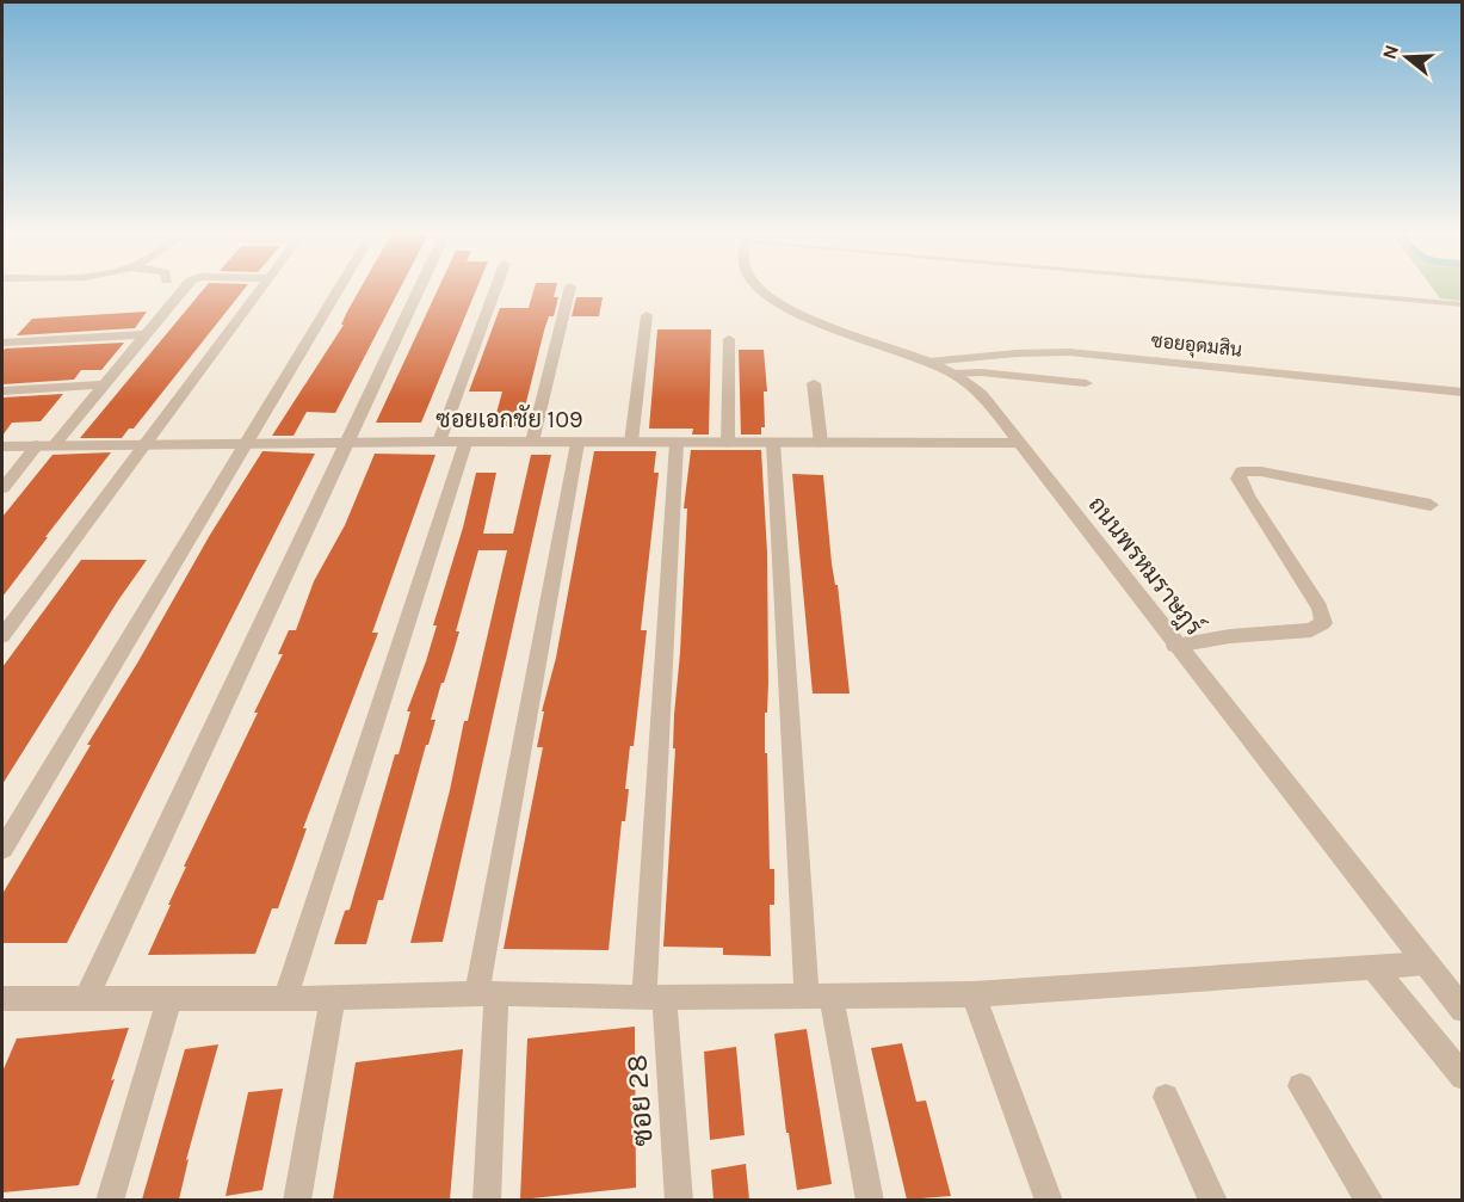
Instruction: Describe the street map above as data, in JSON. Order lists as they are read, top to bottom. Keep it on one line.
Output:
{"streets":{"street":["ซอยอุดมสิน","ซอยเอกชัย 109","ถนนพรหมราษฎร์","ซอย 28"]},"crossings":[["ซอยอุดมสิน","ถนนพรหมราษฎร์"],["ซอยเอกชัย 109","ถนนพรหมราษฎร์"],["ซอยเอกชัย 109","ซอย 28"]],"north":"left"}
